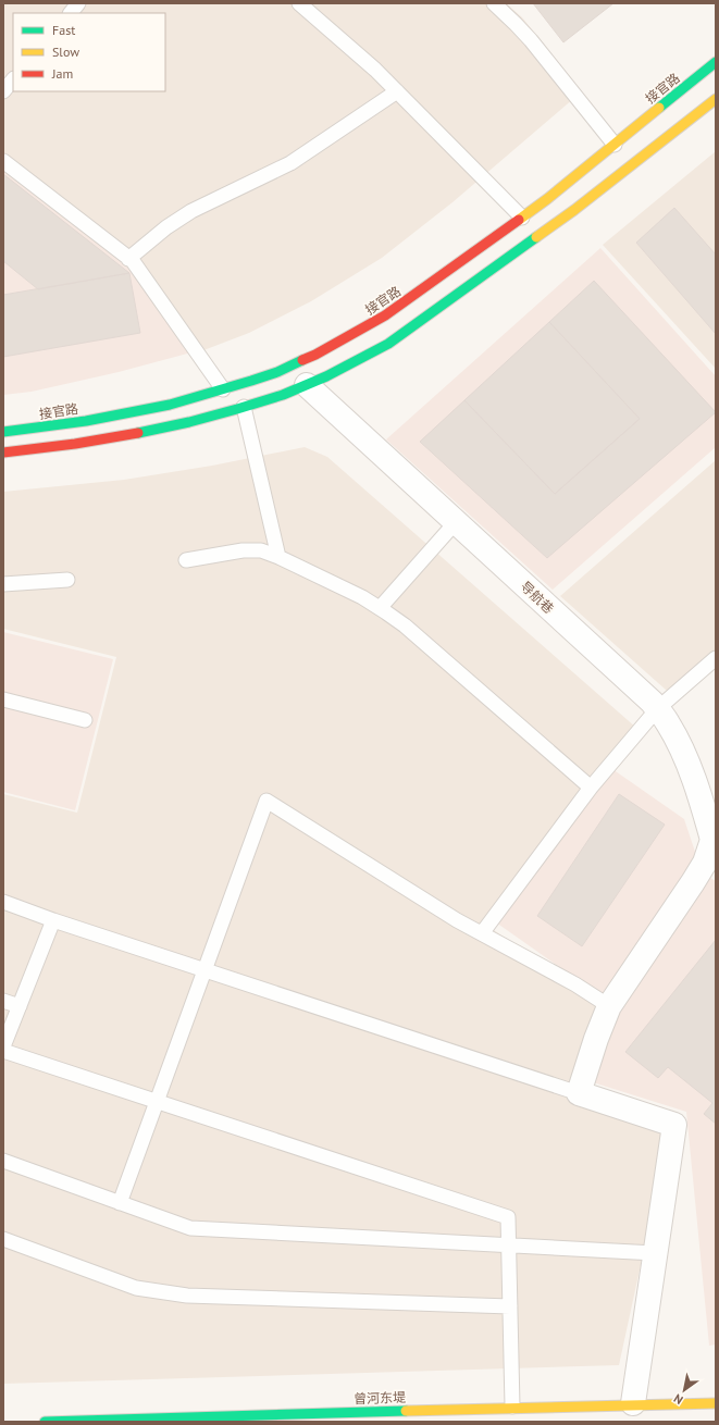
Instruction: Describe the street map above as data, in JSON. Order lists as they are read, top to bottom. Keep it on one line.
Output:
{"streets":{"main road":["接官路","曾河东堤"],"street":["导航巷"]},"legend":["Fast","Slow","Jam"],"north":"bottom left"}
